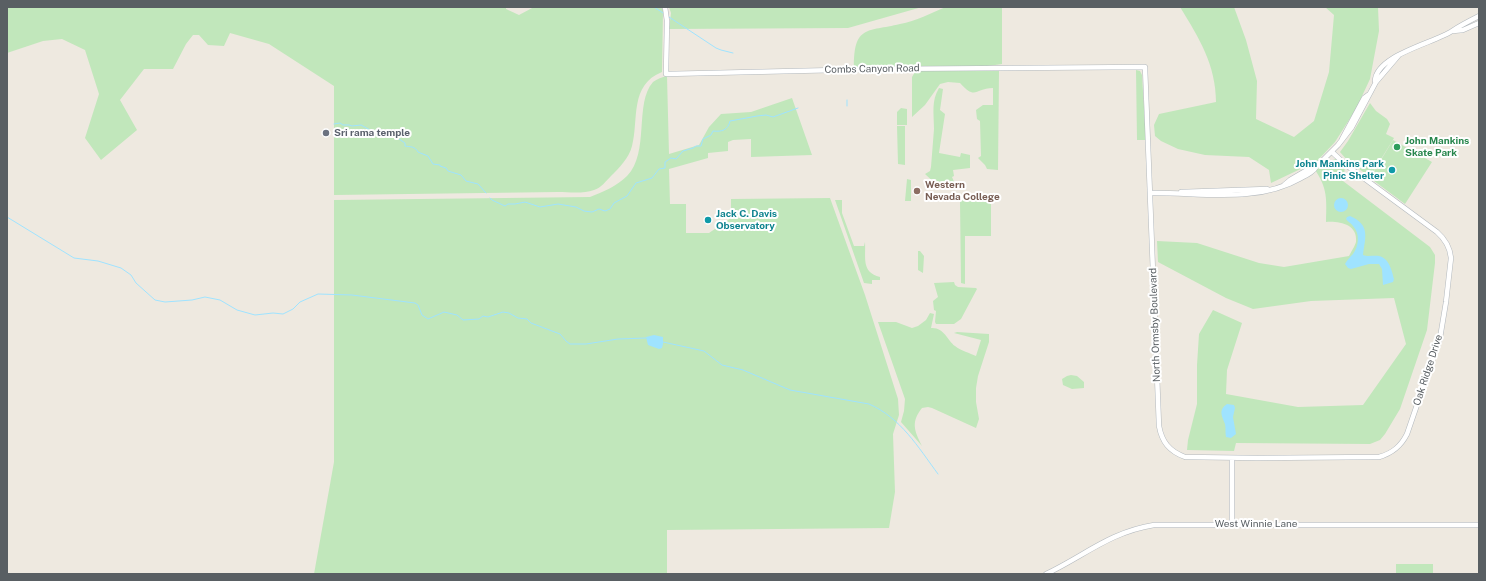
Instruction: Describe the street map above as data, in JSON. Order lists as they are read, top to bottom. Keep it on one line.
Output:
{"streets":{"street":["Combs Canyon Road","North Ormsby Boulevard","Oak Ridge Drive","West Winnie Lane"]},"crossings":[["Combs Canyon Road","North Ormsby Boulevard"],["North Ormsby Boulevard","Oak Ridge Drive"]],"places":["Sri rama temple","John Mankins Skate Park","John Mankins Park Pinic Shelter","Western Nevada College","Jack C. Davis Observatory"]}
